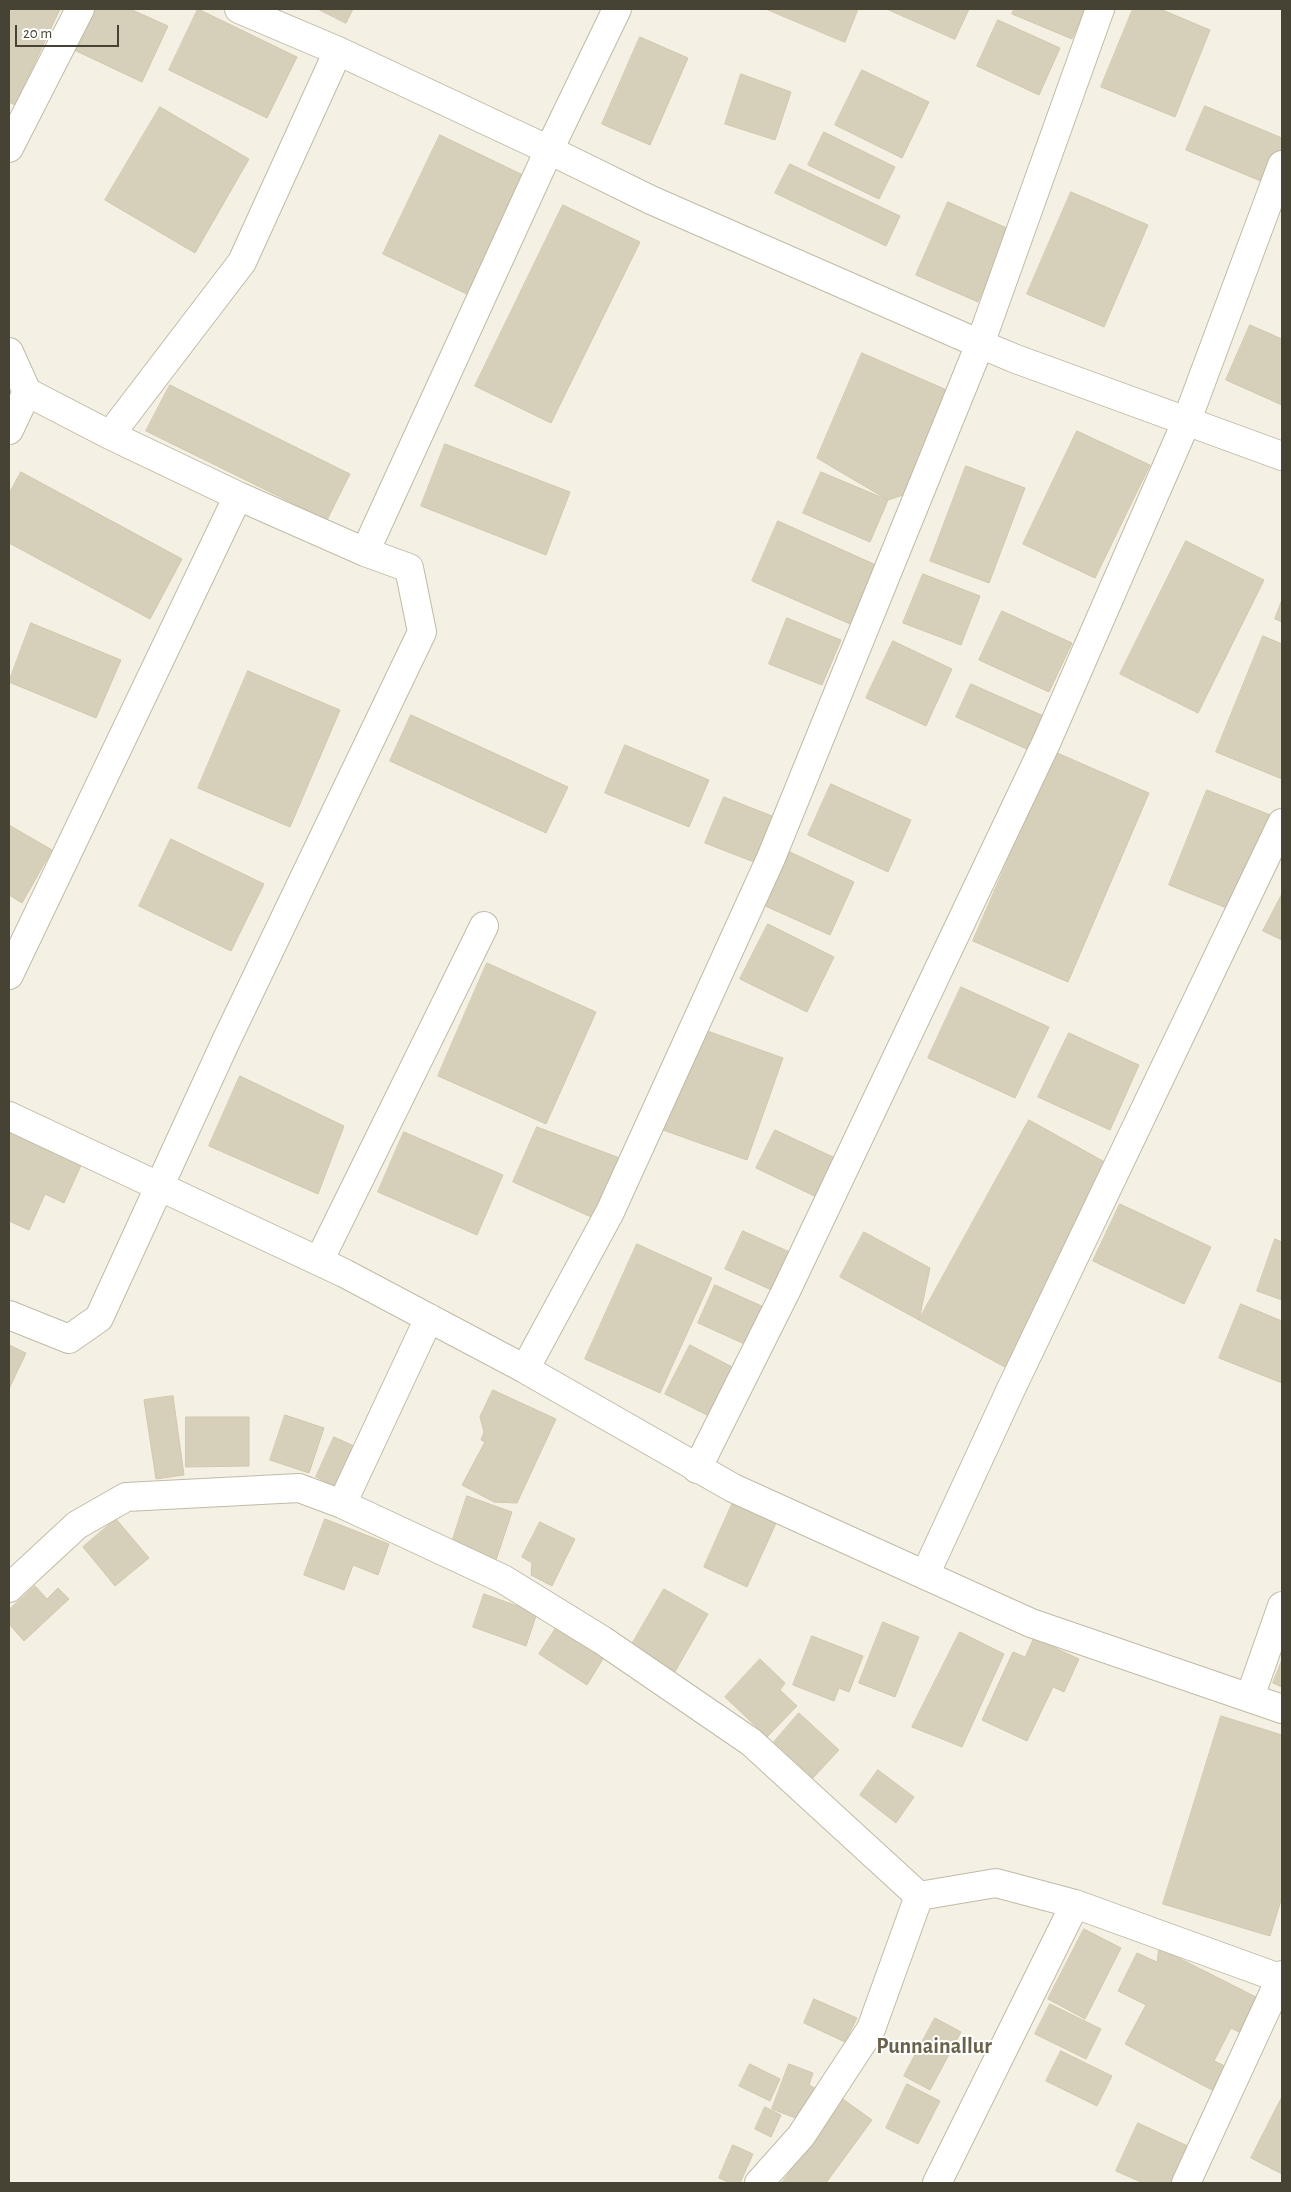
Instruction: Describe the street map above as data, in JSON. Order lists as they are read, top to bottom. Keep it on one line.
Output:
{"districts":["Punnainallur"],"scale_bar":"20 m"}
